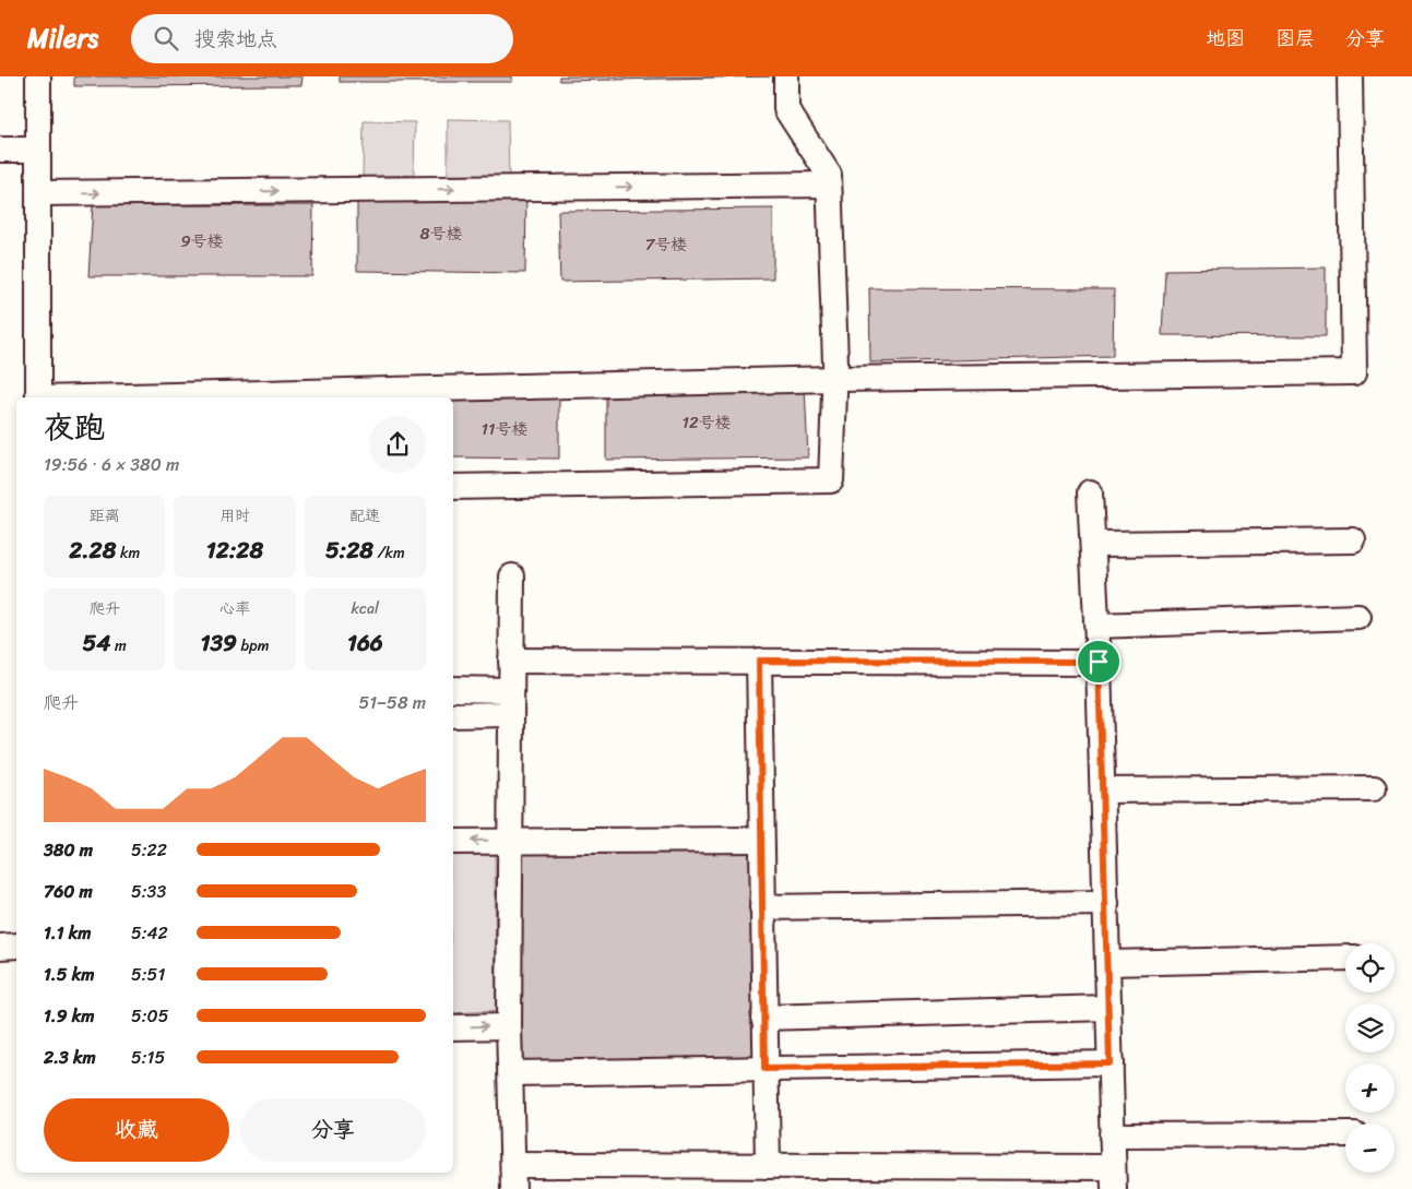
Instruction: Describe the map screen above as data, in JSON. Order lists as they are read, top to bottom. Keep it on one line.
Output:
{"house_numbers":["8号楼","9号楼","7号楼","12号楼","11号楼"],"page":{"header":"Milers","search":"搜索地点","nav":["地图","图层","分享"],"heading":["夜跑","19:56 · 6 × 380 m"],"stats":[["距离","2.28 km"],["用时","12:28"],["配速","5:28 /km"],["爬升","54 m"],["心率","139 bpm"],["kcal","166"]],"chart":["爬升","51–58 m"],"list":[{"name":"380 m","note":"5:22"},{"name":"760 m","note":"5:33"},{"name":"1.1 km","note":"5:42"},{"name":"1.5 km","note":"5:51"},{"name":"1.9 km","note":"5:05"},{"name":"2.3 km","note":"5:15"}],"map_buttons":["+","−"],"buttons":["收藏","分享"]}}
